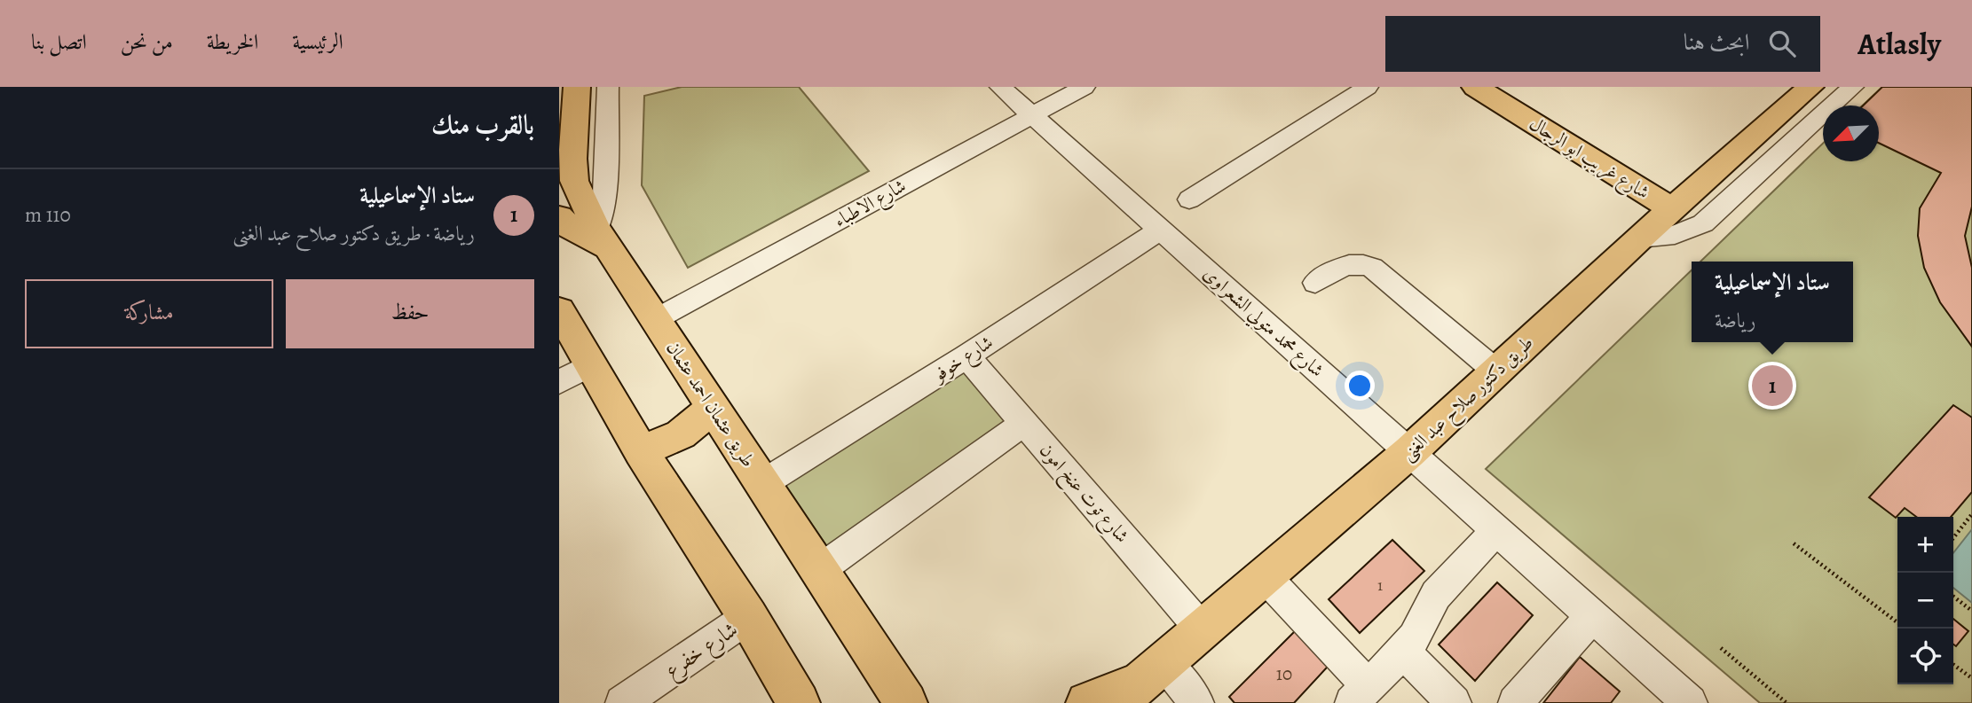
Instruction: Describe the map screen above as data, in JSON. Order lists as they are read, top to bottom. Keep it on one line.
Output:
{"streets":{"main road":["شارع غريب ابو الرجال","طريق دكتور صلاح عبد الغنى","طريق عثمان احمد عثمان"],"street":["شارع الاطباء","شارع محمد متولي الشعراوى","شارع خوفو","شارع توت عنخ امون","شارع خفرع"]},"crossings":[["شارع غريب ابو الرجال","طريق دكتور صلاح عبد الغنى"],["شارع الاطباء","شارع محمد متولي الشعراوى"],["شارع الاطباء","طريق عثمان احمد عثمان"],["شارع محمد متولي الشعراوى","شارع خوفو"],["شارع محمد متولي الشعراوى","طريق دكتور صلاح عبد الغنى"],["شارع خوفو","طريق عثمان احمد عثمان"],["شارع خوفو","شارع توت عنخ امون"],["طريق دكتور صلاح عبد الغنى","شارع توت عنخ امون"]],"house_numbers":["1","10"],"north":"bottom left","page":{"header":"Atlasly","search":"ابحث هنا","nav":["الرئيسية","الخريطة","من نحن","اتصل بنا"],"heading":"بالقرب منك","list":[{"mark":"1","name":"ستاد الإسماعيلية","note":"رياضة · طريق دكتور صلاح عبد الغنى","value":"110 m"}],"buttons":["حفظ","مشاركة"],"popup":["ستاد الإسماعيلية","رياضة"],"pins":"1","map_buttons":["+","−"]}}
